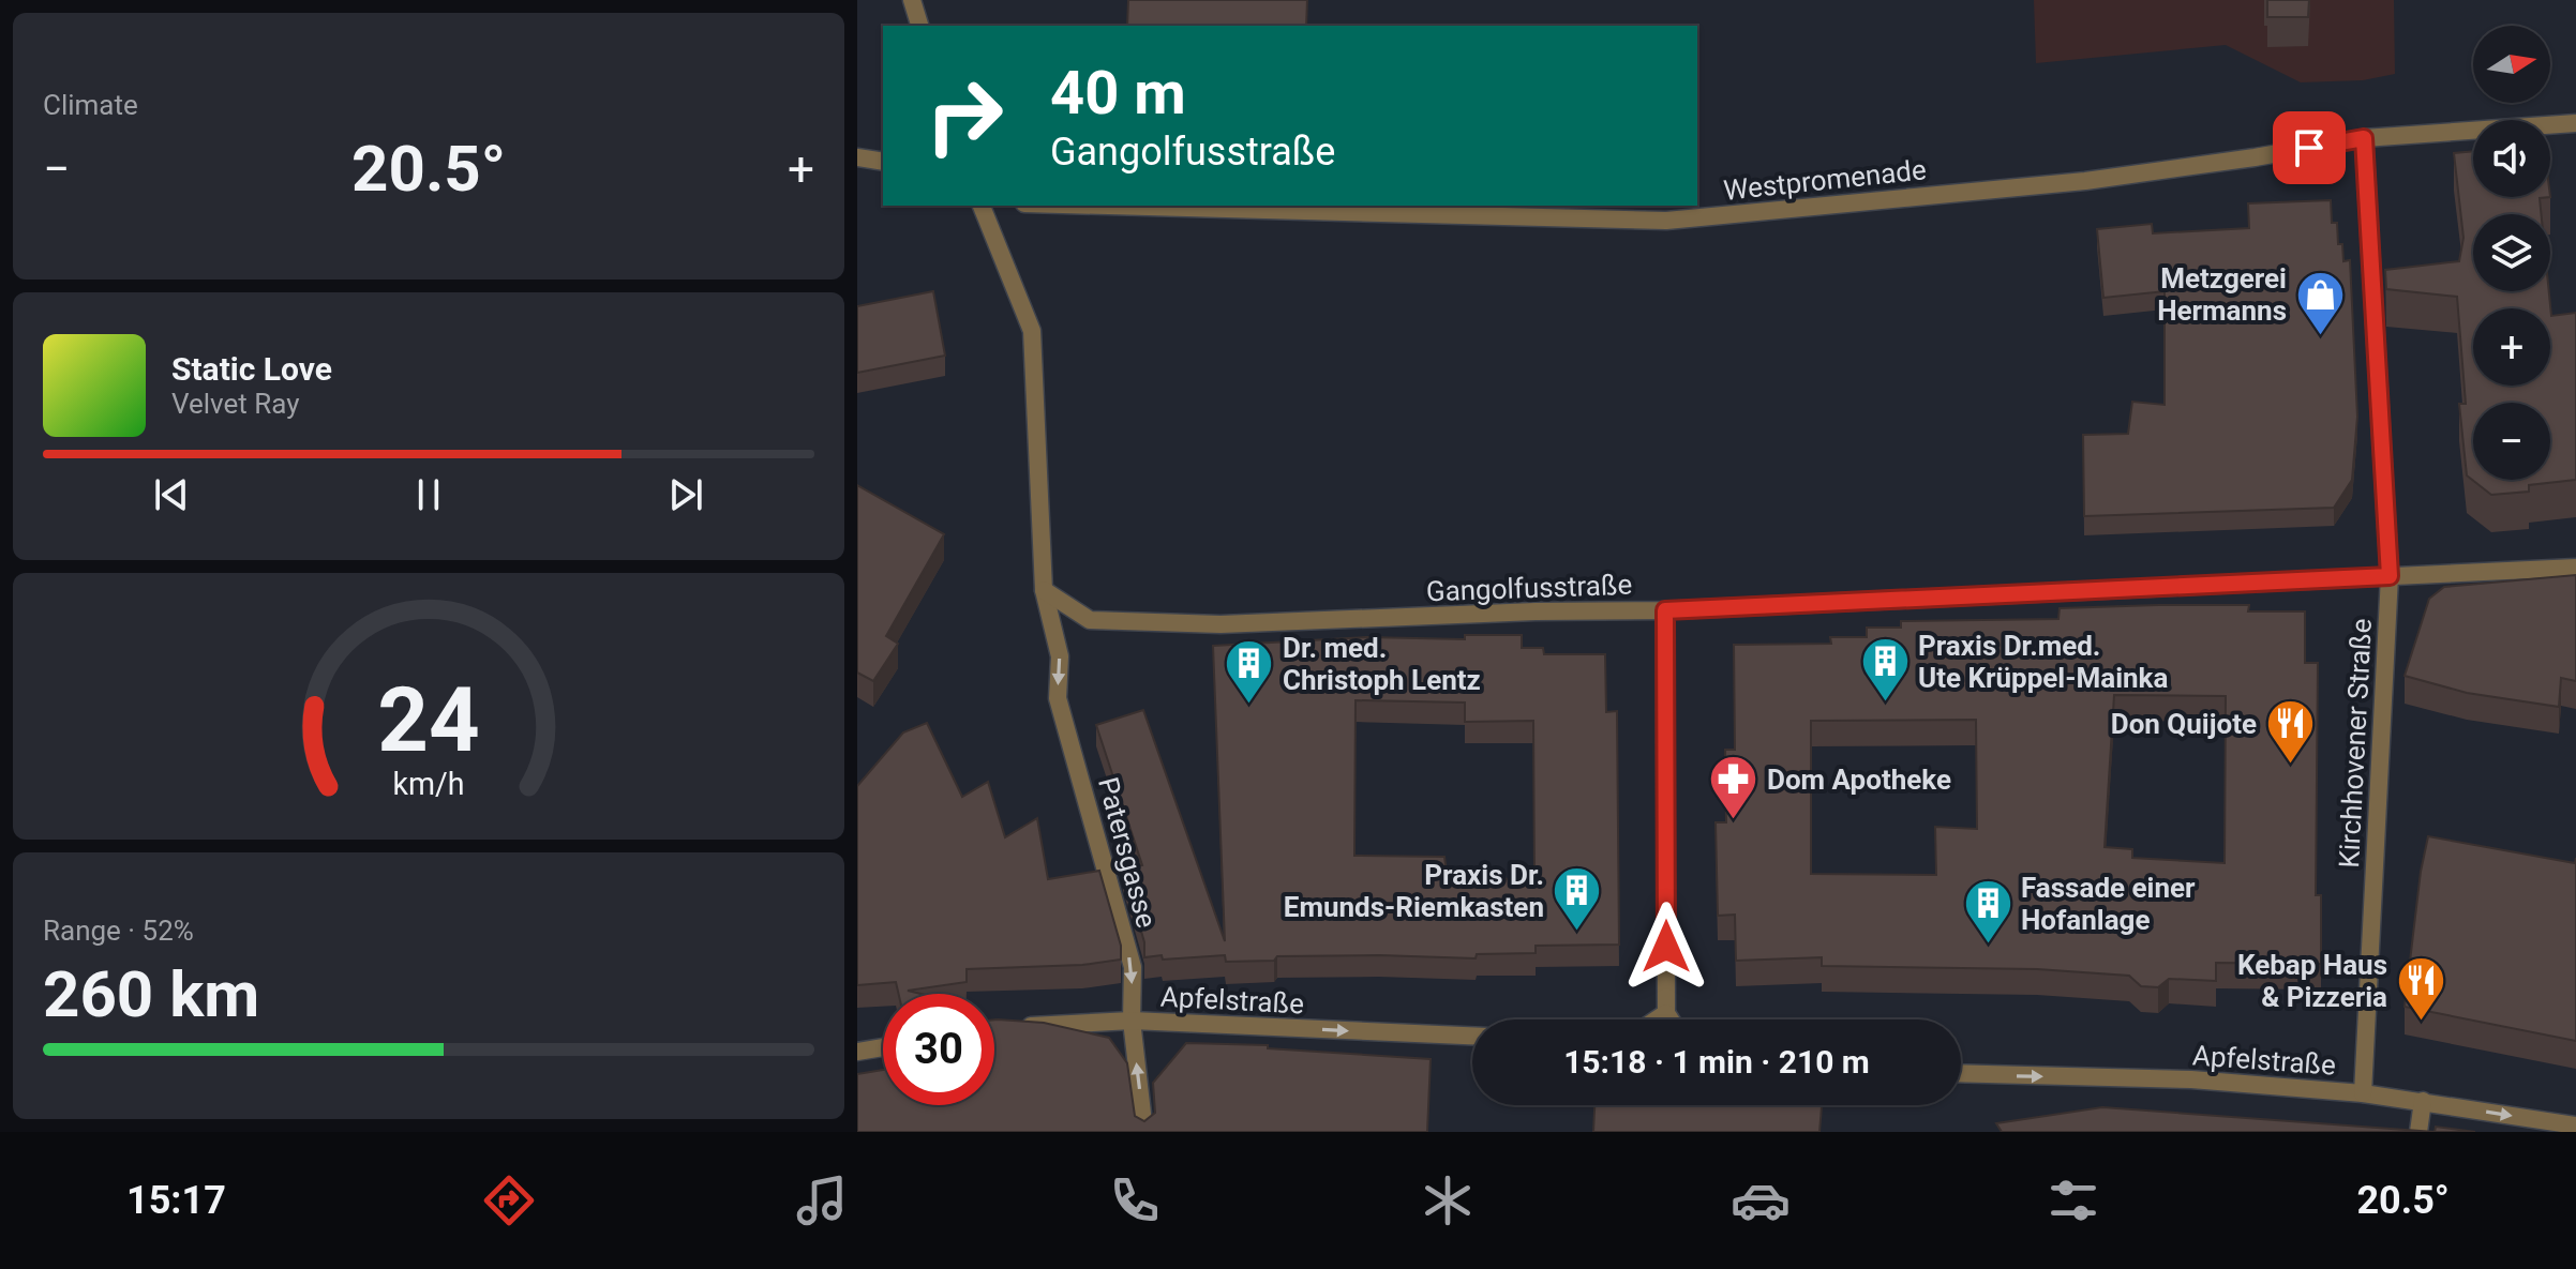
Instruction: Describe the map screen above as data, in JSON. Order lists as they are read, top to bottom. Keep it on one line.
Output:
{"streets":{"street":["Westpromenade","Gangolfusstraße","Kirchhovener Straße","Patersgasse","Apfelstraße"]},"crossings":[["Westpromenade","Kirchhovener Straße"],["Gangolfusstraße","Kirchhovener Straße"],["Gangolfusstraße","Patersgasse"],["Kirchhovener Straße","Apfelstraße"],["Patersgasse","Apfelstraße"]],"one_way":["Apfelstraße"],"places":{"shop":["Metzgerei Hermanns"],"building":["Praxis Dr.med. Ute Krüppel-Mainka","Dr. med. Christoph Lentz","Praxis Dr. Emunds-Riemkasten","Fassade einer Hofanlage"],"restaurant":["Don Quijote","Kebap Haus & Pizzeria"],"pharmacy":["Dom Apotheke"]},"north":"right","page":{"tile":["Climate",["Range · 52%","260 km"]],"map_buttons":["+","−"],"turn":["40 m","Gangolfusstraße"],"heat":["−","20.5°","+"],"song":["Static Love","Velvet Ray"],"limit":"30","trip":"15:18 · 1 min · 210 m","tabs":["15:17","20.5°"],"gauge":["24","km/h"]}}
